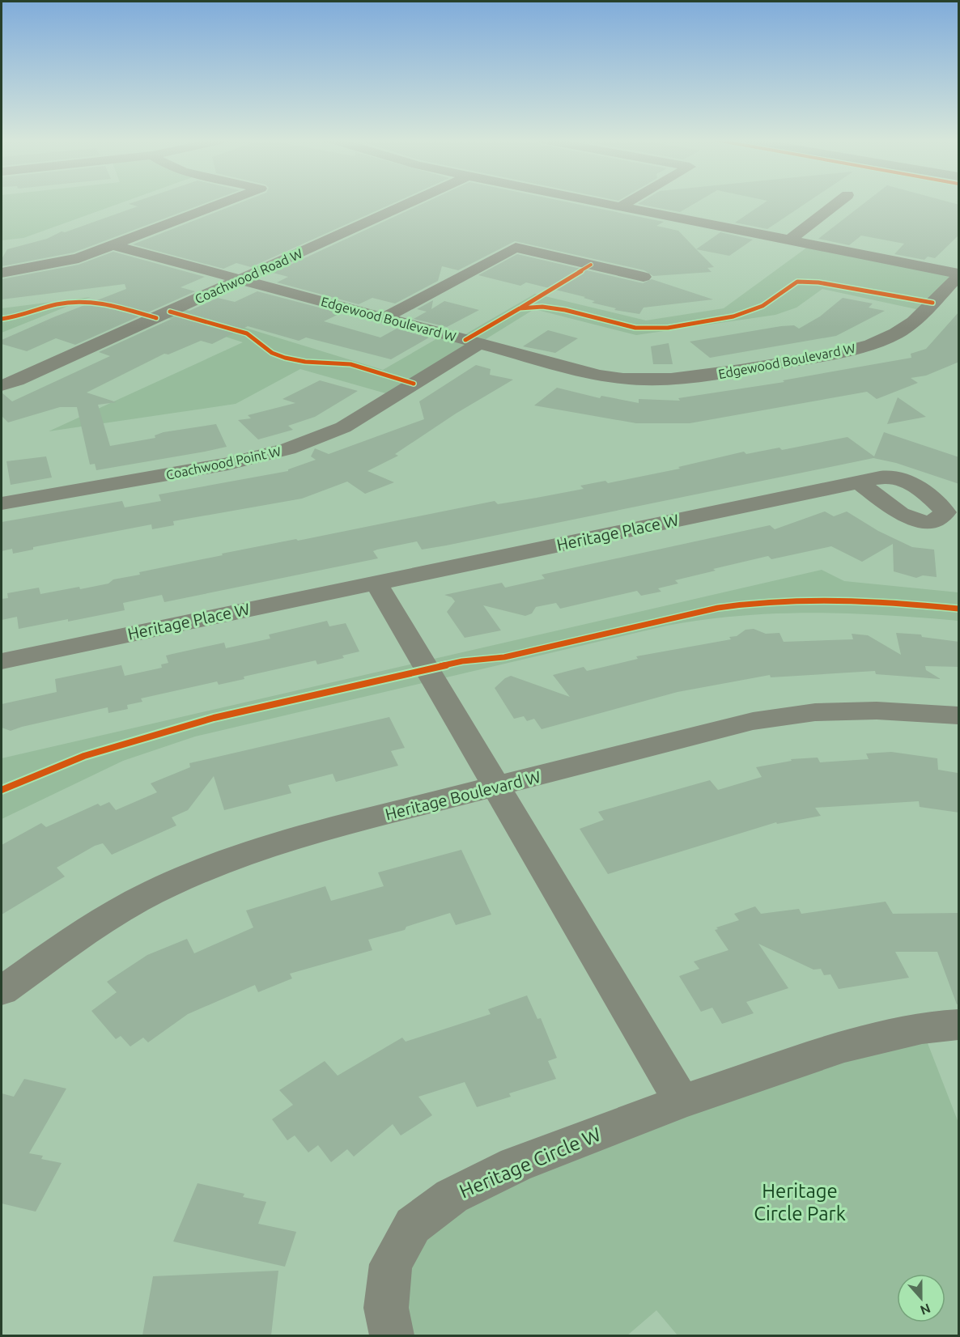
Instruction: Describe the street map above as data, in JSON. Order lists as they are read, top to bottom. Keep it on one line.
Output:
{"streets":{"street":["Coachwood Road W","Edgewood Boulevard W","Coachwood Point W","Heritage Place W","Heritage Boulevard W","Heritage Circle W"]},"crossings":[["Coachwood Road W","Edgewood Boulevard W"],["Edgewood Boulevard W","Coachwood Point W"]],"parks":["Heritage Circle Park"],"north":"bottom"}
